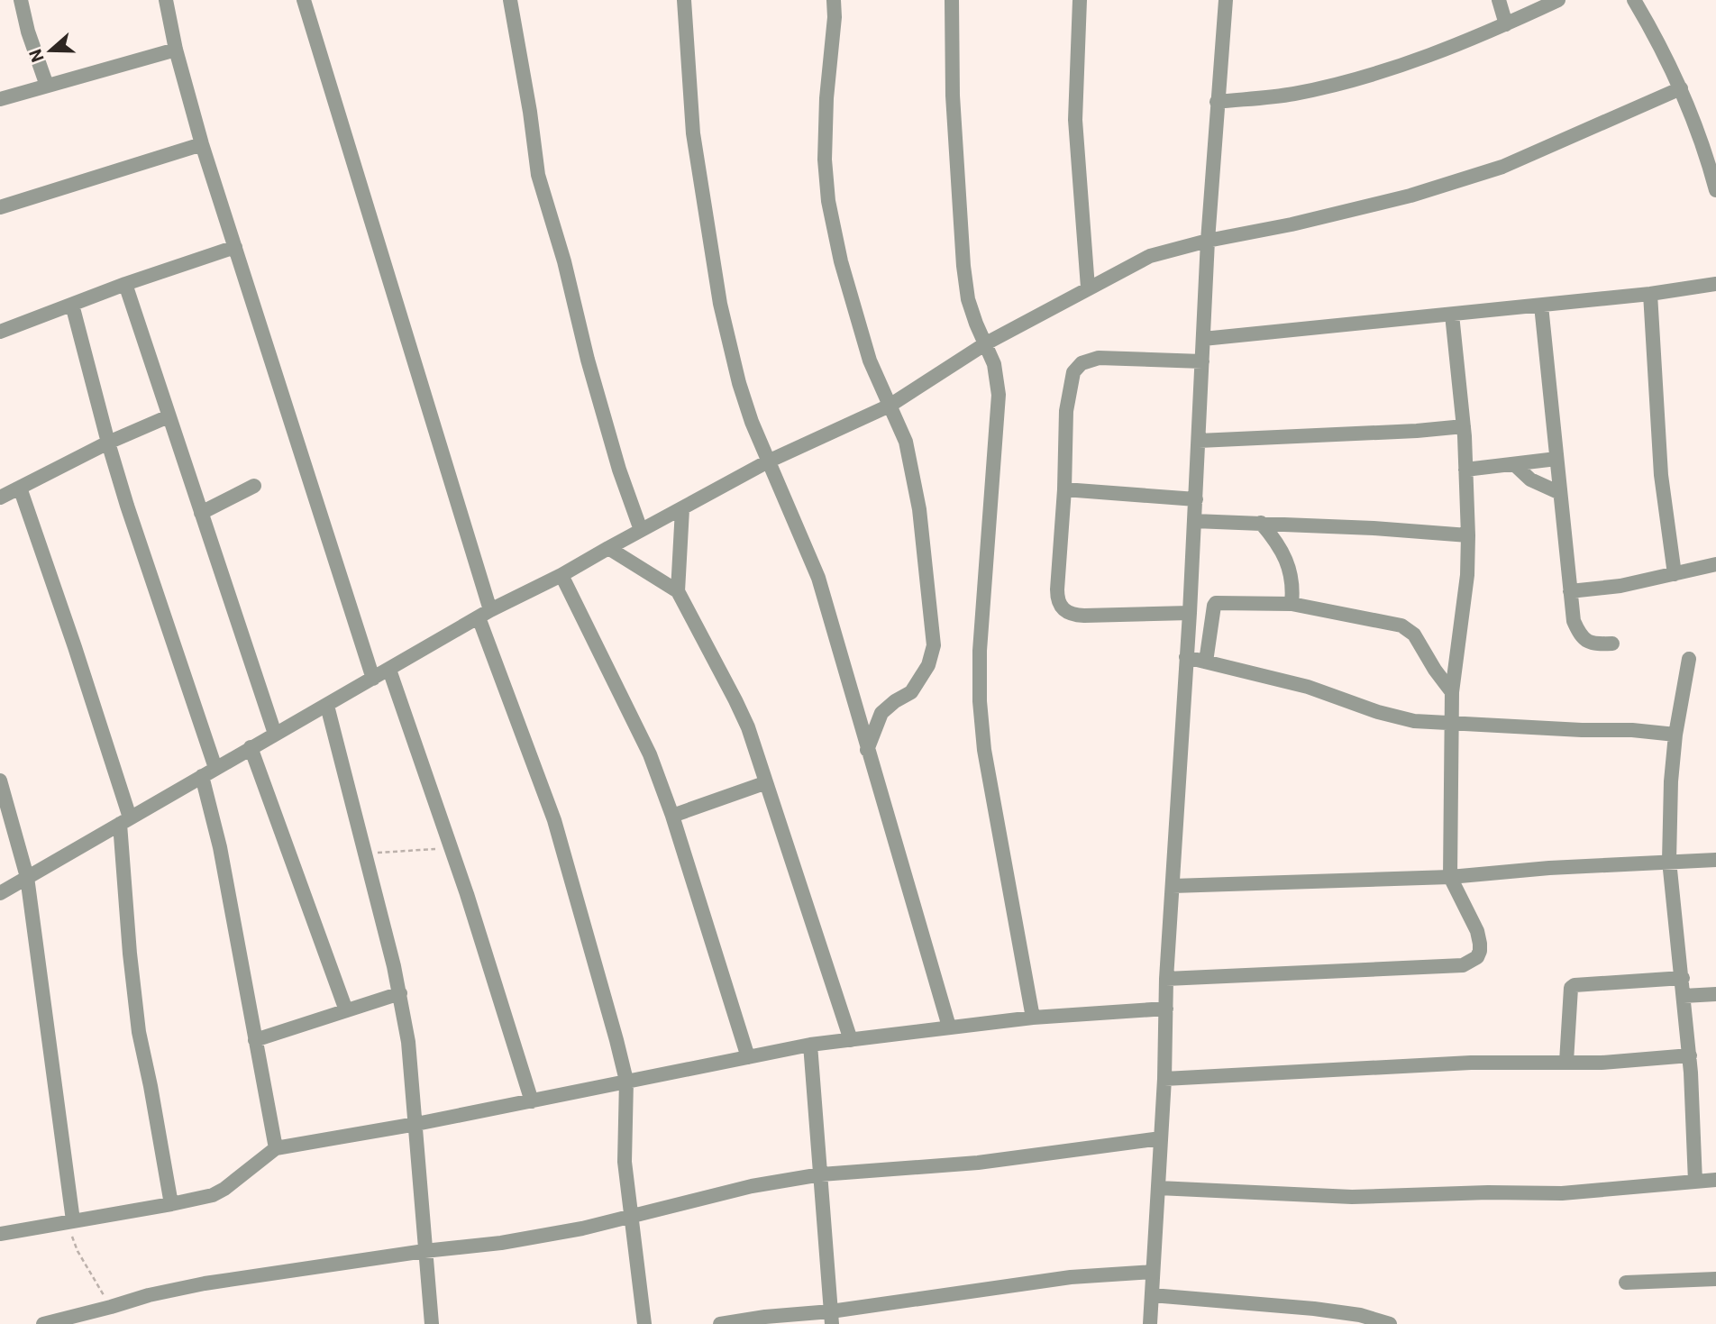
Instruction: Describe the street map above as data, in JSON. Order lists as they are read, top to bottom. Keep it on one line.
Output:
{"north":"left"}
